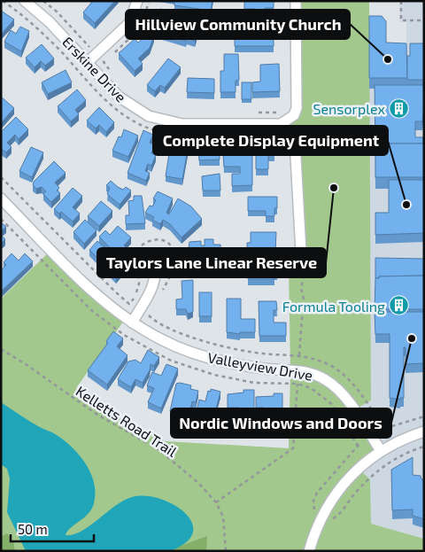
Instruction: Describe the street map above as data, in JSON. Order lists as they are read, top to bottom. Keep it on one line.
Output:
{"streets":{"street":["Erskine Drive","Valleyview Drive"],"path":["Kelletts Road Trail"]},"places":{"other":["Hillview Community Church","Taylors Lane Linear Reserve","Complete Display Equipment","Nordic Windows and Doors"],"building":["Sensorplex","Formula Tooling"]},"scale_bar":"50 m"}
